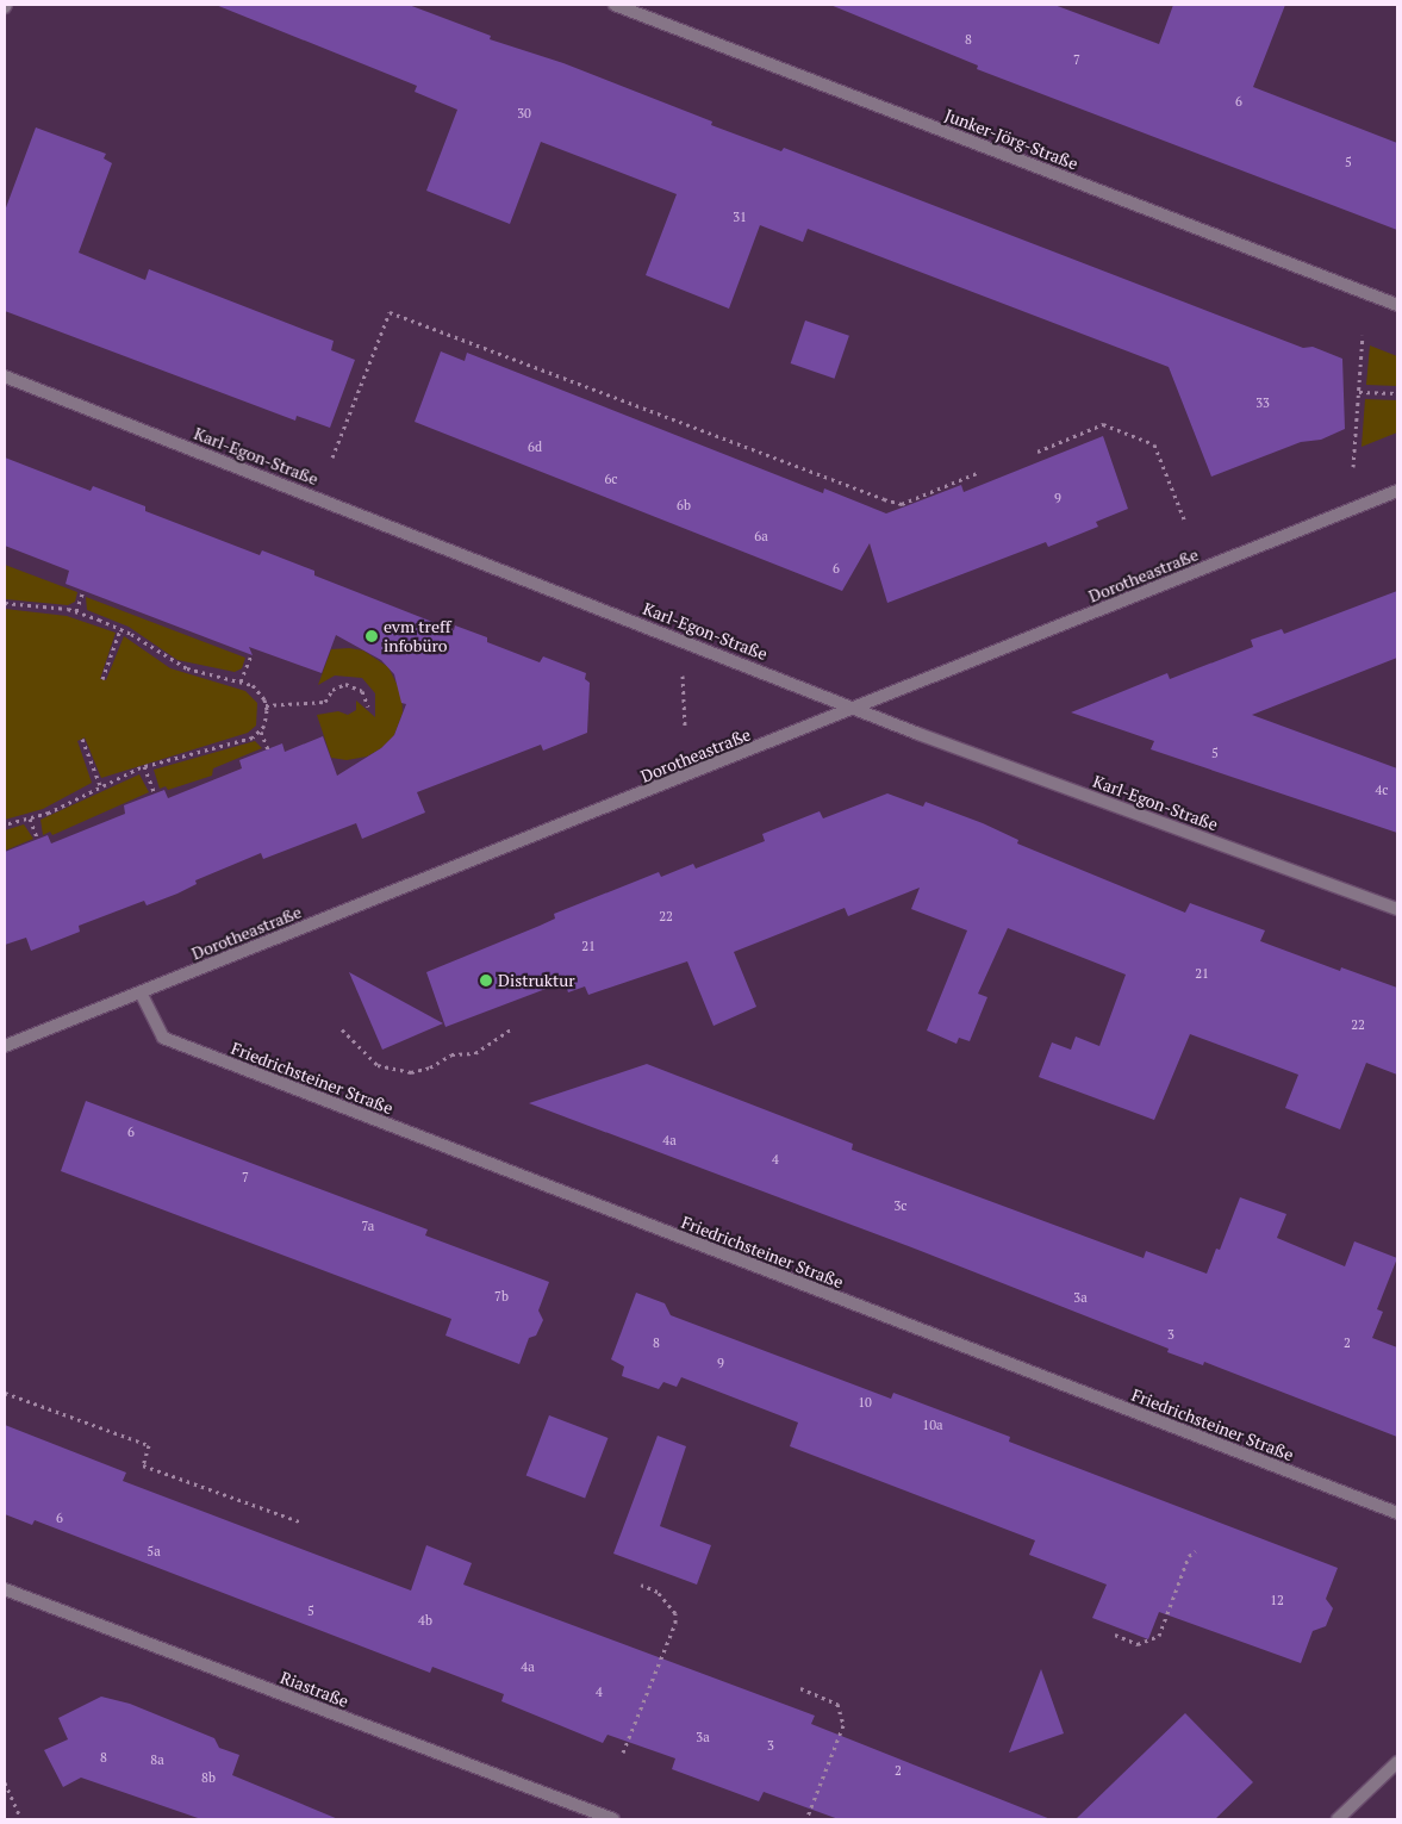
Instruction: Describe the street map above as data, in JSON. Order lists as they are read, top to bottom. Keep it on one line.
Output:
{"streets":{"street":["Junker-Jörg-Straße","Karl-Egon-Straße","Dorotheastraße","Friedrichsteiner Straße","Riastraße"]},"crossings":[["Karl-Egon-Straße","Dorotheastraße"],["Dorotheastraße","Friedrichsteiner Straße"]],"places":["evm treff infobüro","Distruktur"],"house_numbers":["8","7","6","30","5","31","33","6d","6c","9","6b","6a","6","5","4c","22","21","21","22","6","4a","4","7","3c","7a","7b","3a","3","8","2","9","10","10a","6","5a","12","5","4b","4a","4","3a","3","8","8a","2","8b"]}
